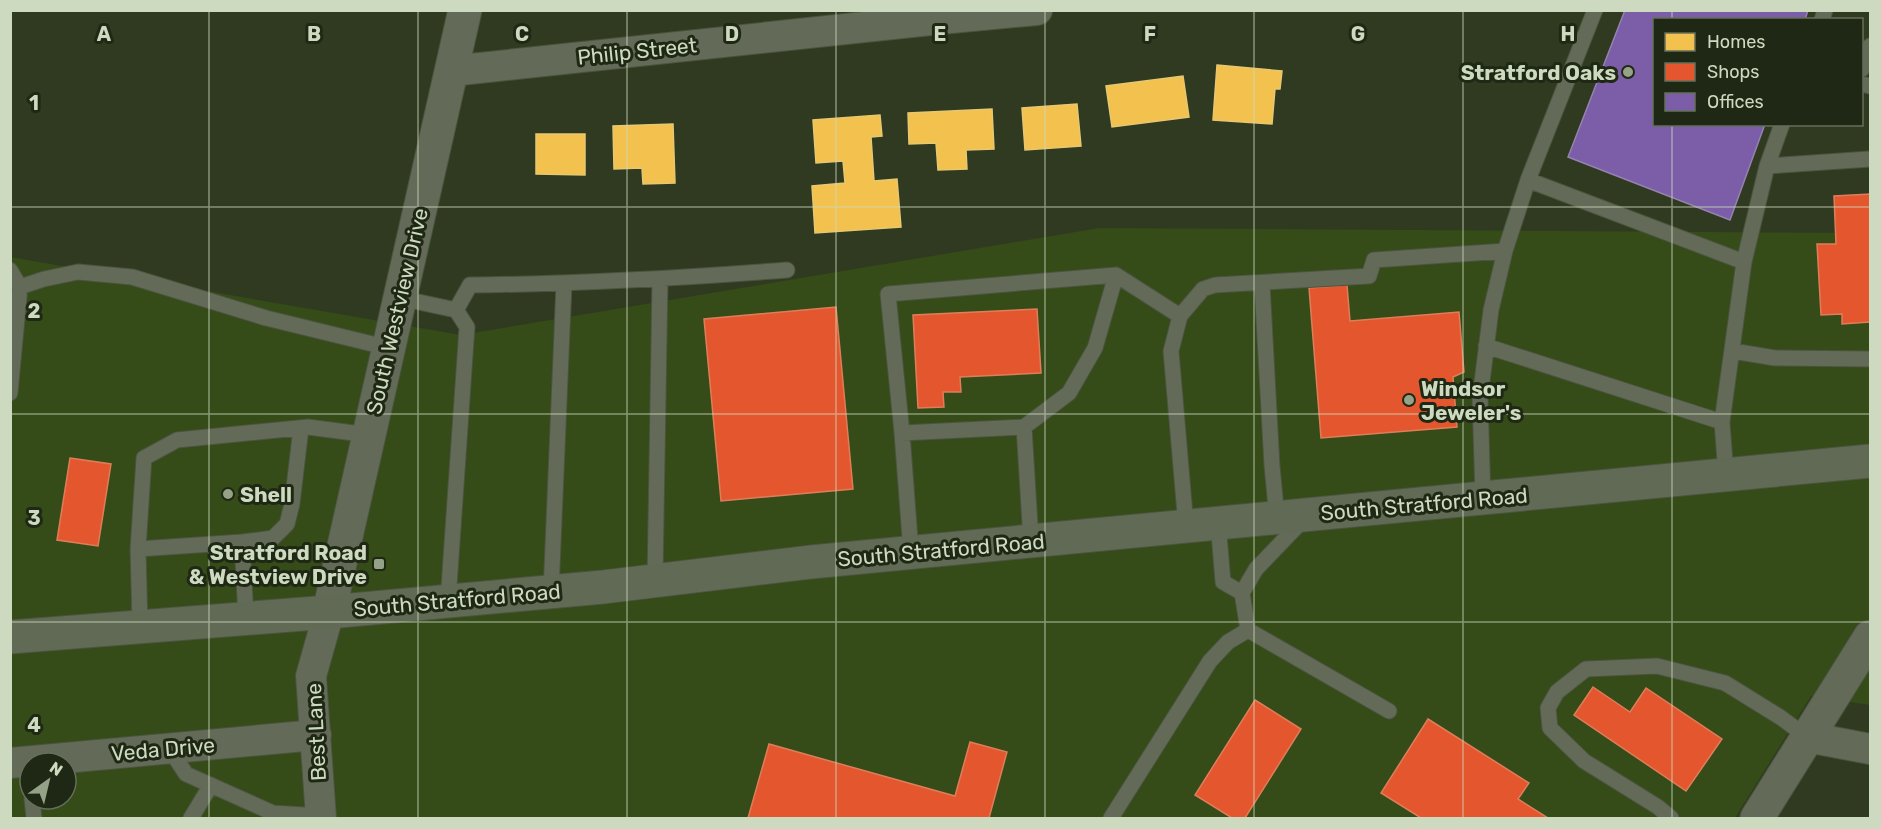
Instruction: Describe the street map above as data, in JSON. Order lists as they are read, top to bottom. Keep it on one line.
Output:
{"streets":{"main road":["South Stratford Road"],"street":["Philip Street","South Westview Drive","Best Lane","Veda Drive"]},"crossings":[["Philip Street","South Westview Drive"],["South Westview Drive","South Stratford Road"],["South Westview Drive","Best Lane"],["South Stratford Road","Best Lane"],["Best Lane","Veda Drive"]],"places":{"other":["Stratford Oaks","Windsor Jeweler's","Shell"],"transit":["Stratford Road & Westview Drive"]},"legend":["Homes","Shops","Offices"],"north":"top right","grid":{"columns":["A","B","C","D","E","F","G","H"],"rows":["1","2","3","4"]}}
